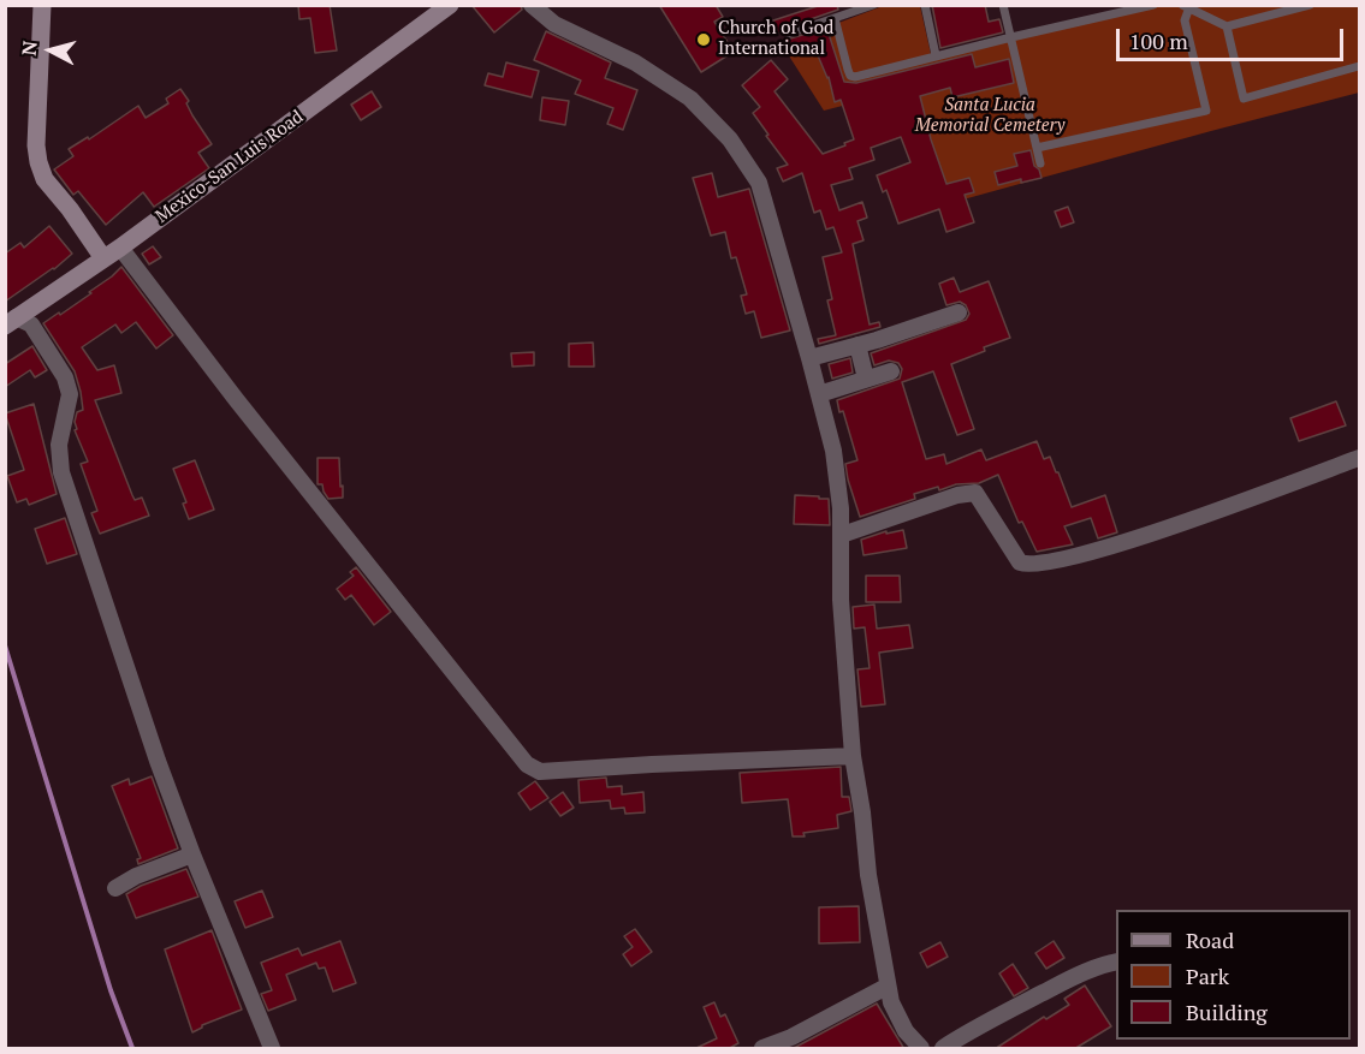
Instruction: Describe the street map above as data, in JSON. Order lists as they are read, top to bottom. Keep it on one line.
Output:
{"streets":{"main road":["Mexico-San Luis Road"]},"parks":["Santa Lucia Memorial Cemetery"],"places":["Church of God International"],"legend":["Road","Park","Building"],"scale_bar":"100 m","north":"left"}
